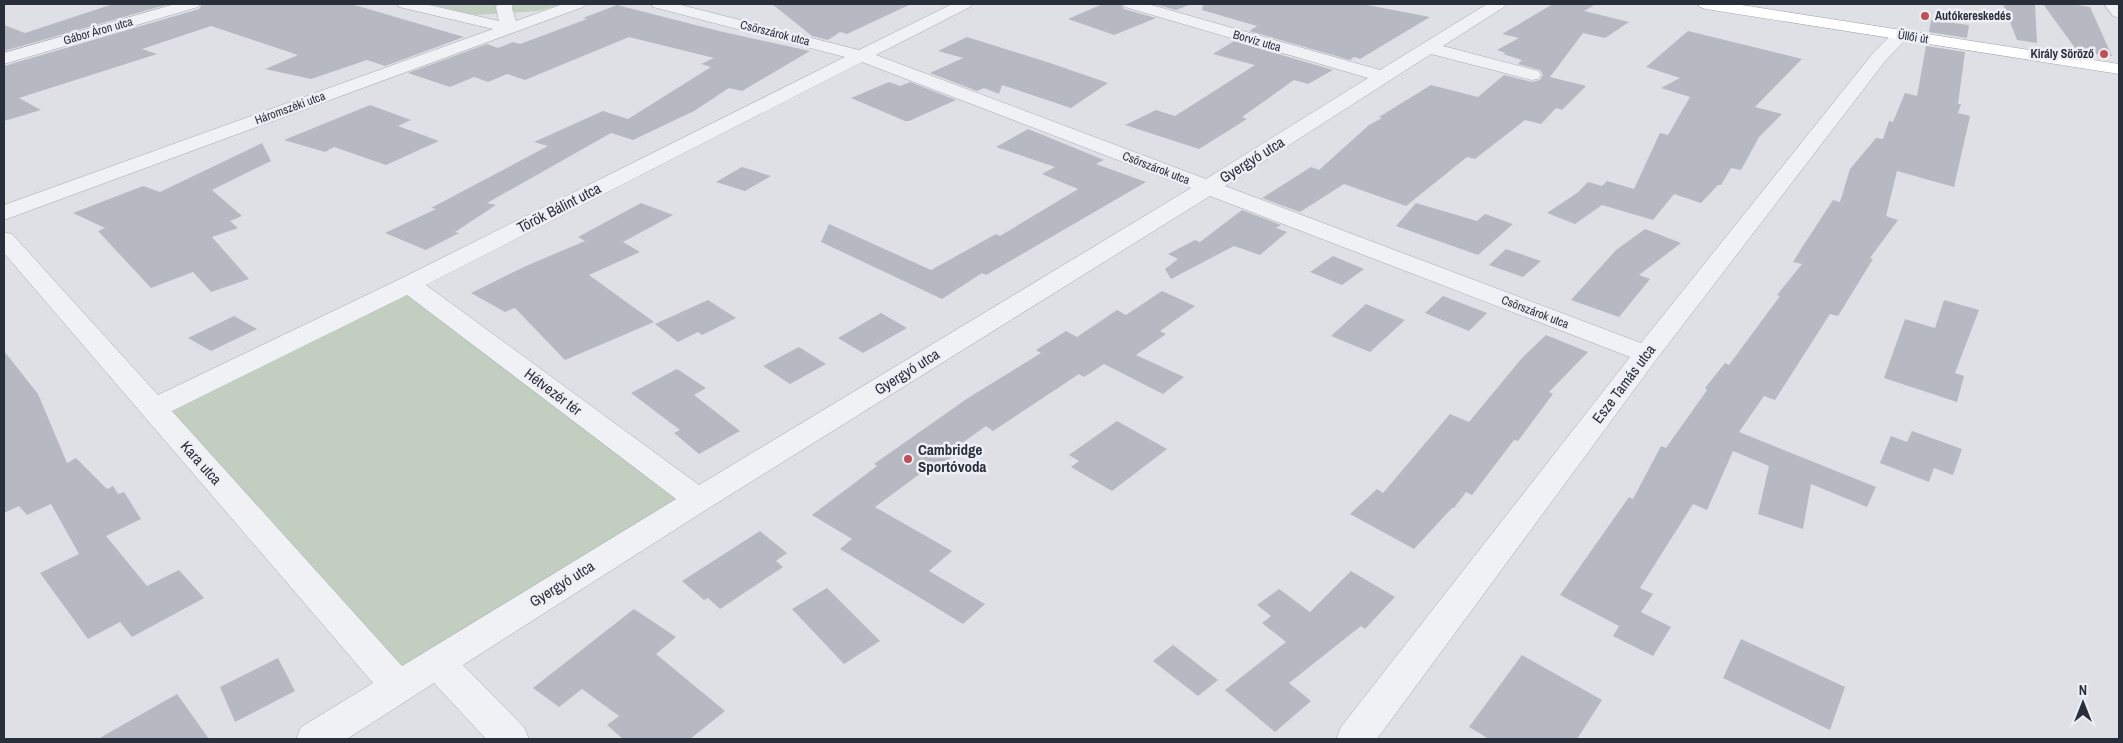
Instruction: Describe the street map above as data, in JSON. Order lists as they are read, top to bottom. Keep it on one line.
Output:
{"streets":{"main road":["Üllői út"],"street":["Gábor Áron utca","Csörszárok utca","Borvíz utca","Háromszéki utca","Gyergyó utca","Török Bálint utca","Esze Tamás utca","Hétvezér tér","Kara utca"]},"crossings":[["Csörszárok utca","Gyergyó utca"],["Csörszárok utca","Török Bálint utca"],["Csörszárok utca","Esze Tamás utca"],["Üllői út","Esze Tamás utca"],["Borvíz utca","Gyergyó utca"],["Gyergyó utca","Hétvezér tér"],["Gyergyó utca","Kara utca"],["Török Bálint utca","Hétvezér tér"],["Török Bálint utca","Kara utca"]],"places":["Autókereskedés","Király Söröző","Cambridge Sportóvoda"],"north":"top"}
